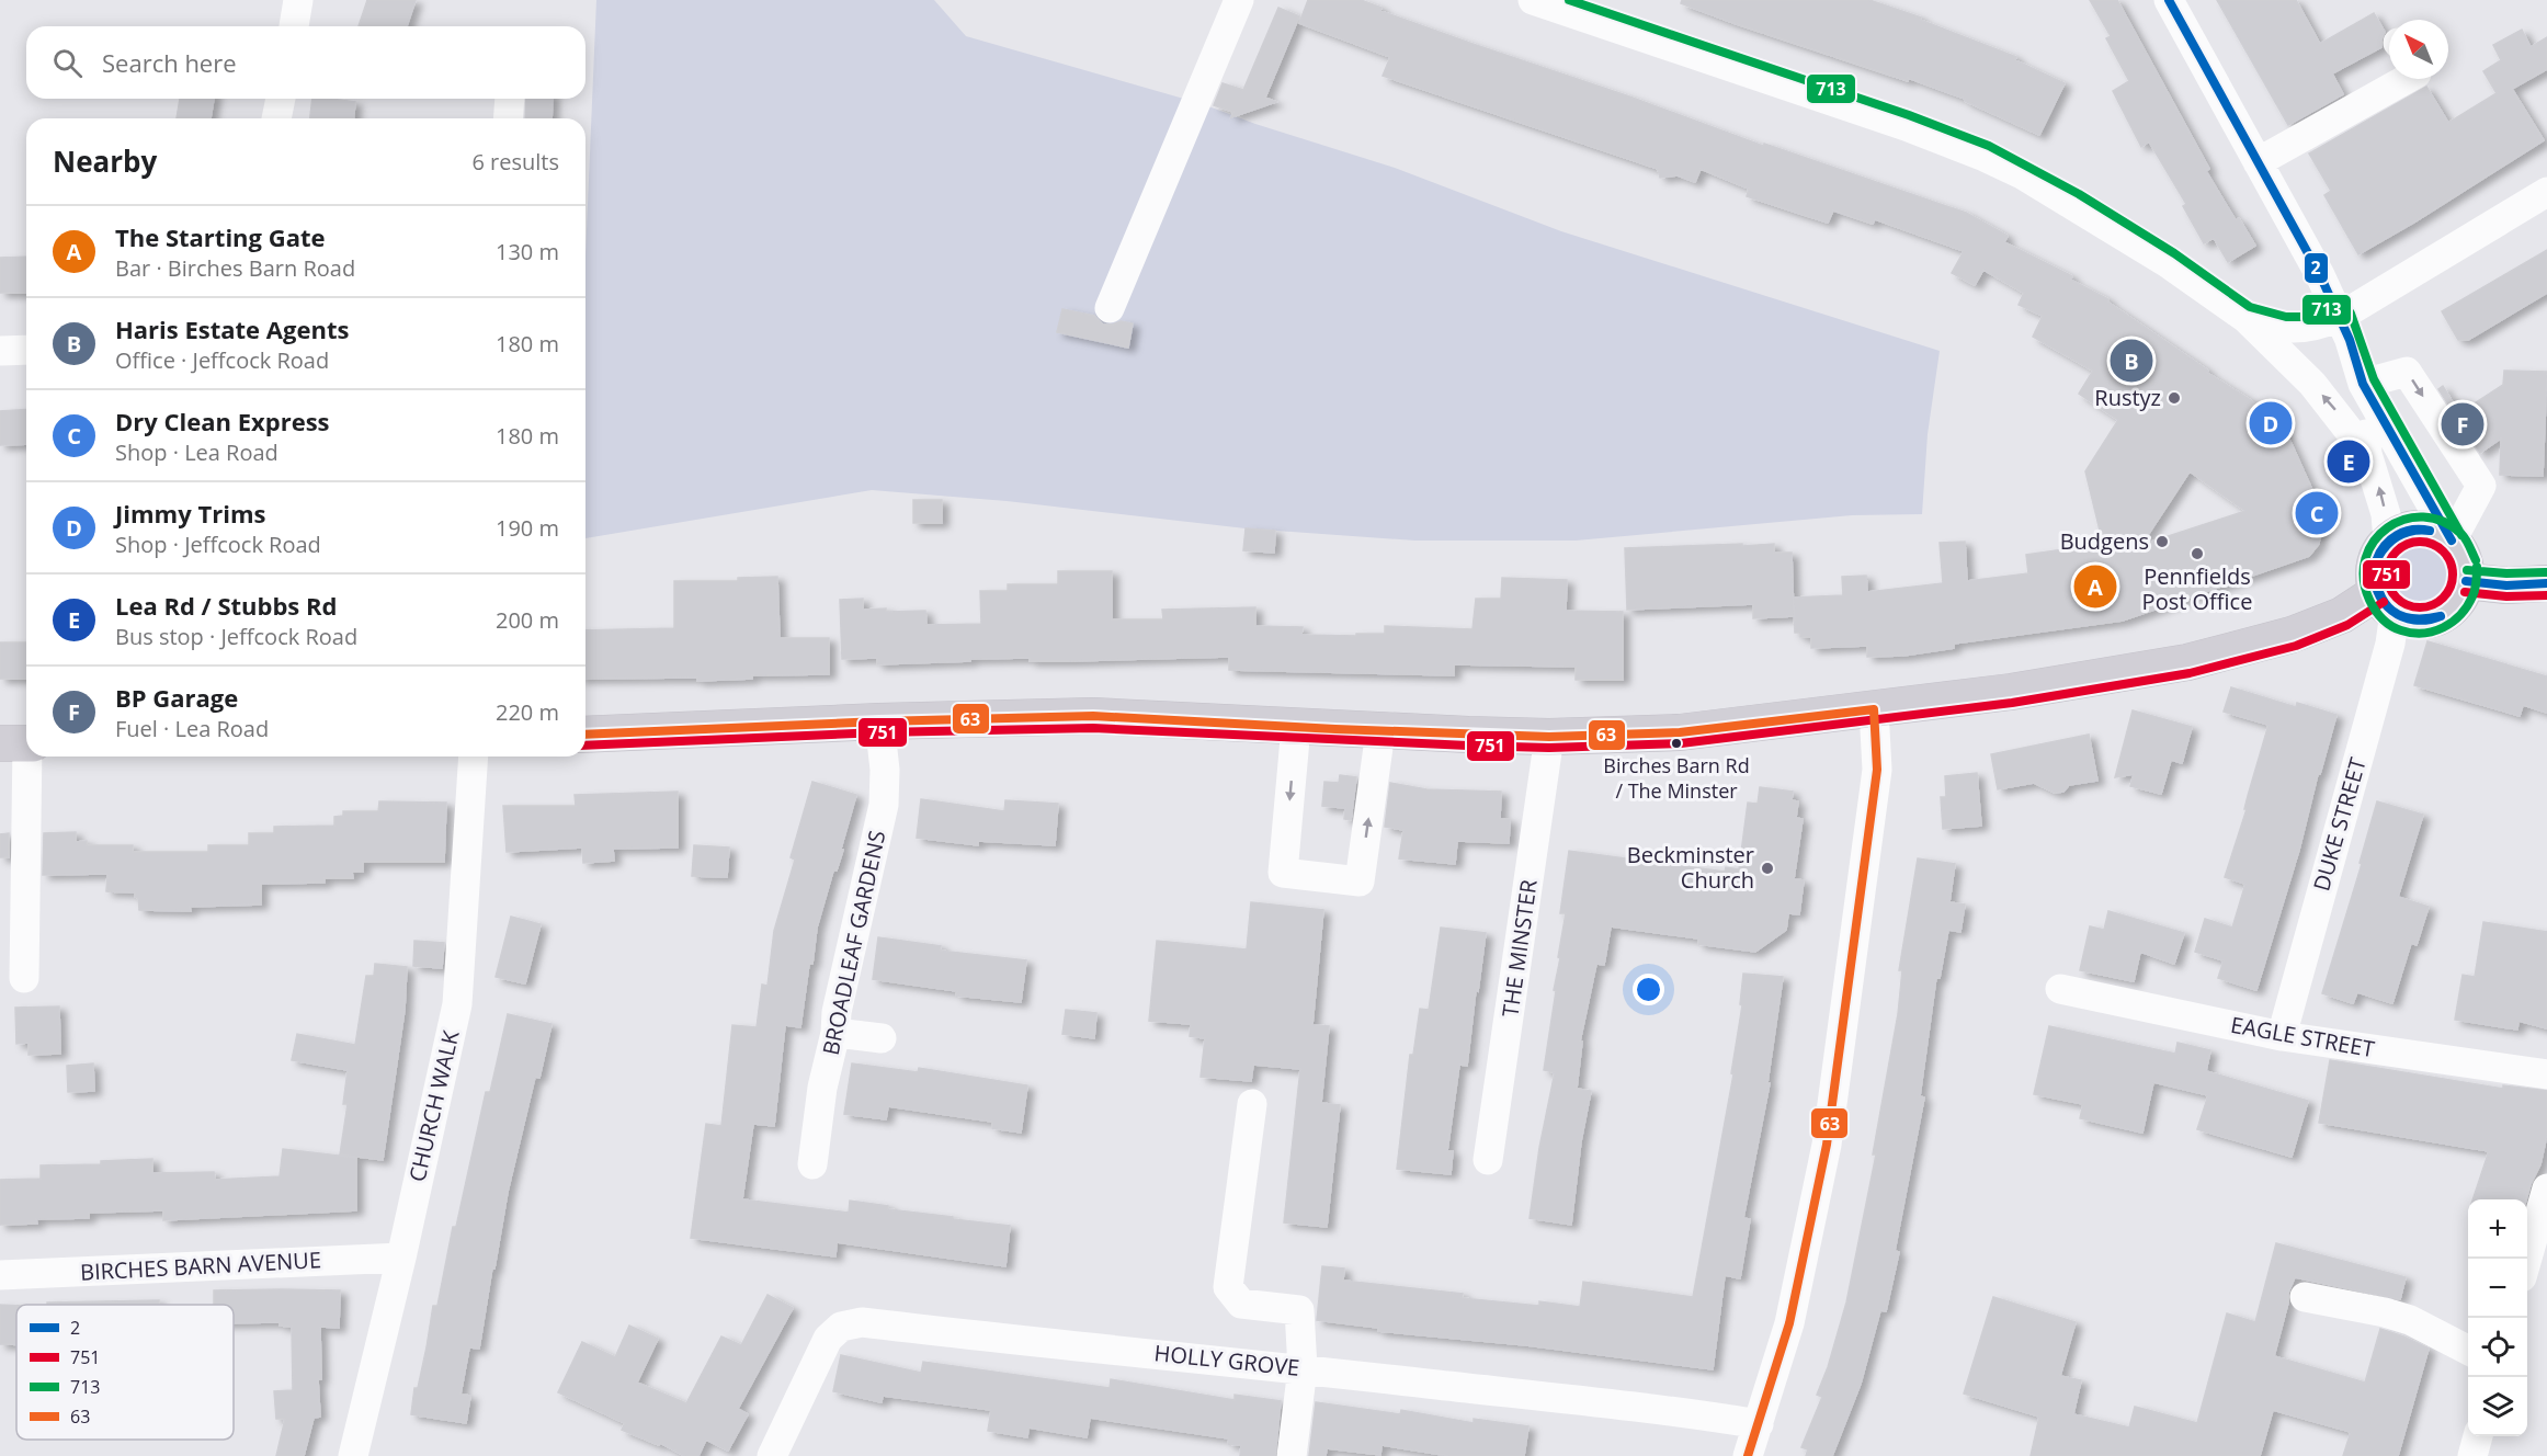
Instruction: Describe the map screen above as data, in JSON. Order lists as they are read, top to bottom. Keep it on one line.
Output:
{"streets":{"street":["DUKE STREET","BROADLEAF GARDENS","THE MINSTER","EAGLE STREET","CHURCH WALK","BIRCHES BARN AVENUE","HOLLY GROVE"]},"crossings":[["DUKE STREET","EAGLE STREET"],["CHURCH WALK","BIRCHES BARN AVENUE"]],"places":["Rustyz","Budgens","Pennfields Post Office","Birches Barn Rd / The Minster","Beckminster Church"],"lines":["transit line 2","transit line 713","transit line 751","transit line 63"],"legend":["2","751","713","63"],"north":"top left","page":{"search":"Search here","heading":["Nearby","6 results"],"list":[{"mark":"A","name":"The Starting Gate","note":"Bar · Birches Barn Road","value":"130 m"},{"mark":"B","name":"Haris Estate Agents","note":"Office · Jeffcock Road","value":"180 m"},{"mark":"C","name":"Dry Clean Express","note":"Shop · Lea Road","value":"180 m"},{"mark":"D","name":"Jimmy Trims","note":"Shop · Jeffcock Road","value":"190 m"},{"mark":"E","name":"Lea Rd / Stubbs Rd","note":"Bus stop · Jeffcock Road","value":"200 m"},{"mark":"F","name":"BP Garage","note":"Fuel · Lea Road","value":"220 m"}],"pins":["B","D","F","E","C","A"],"map_buttons":["+","−"]}}
